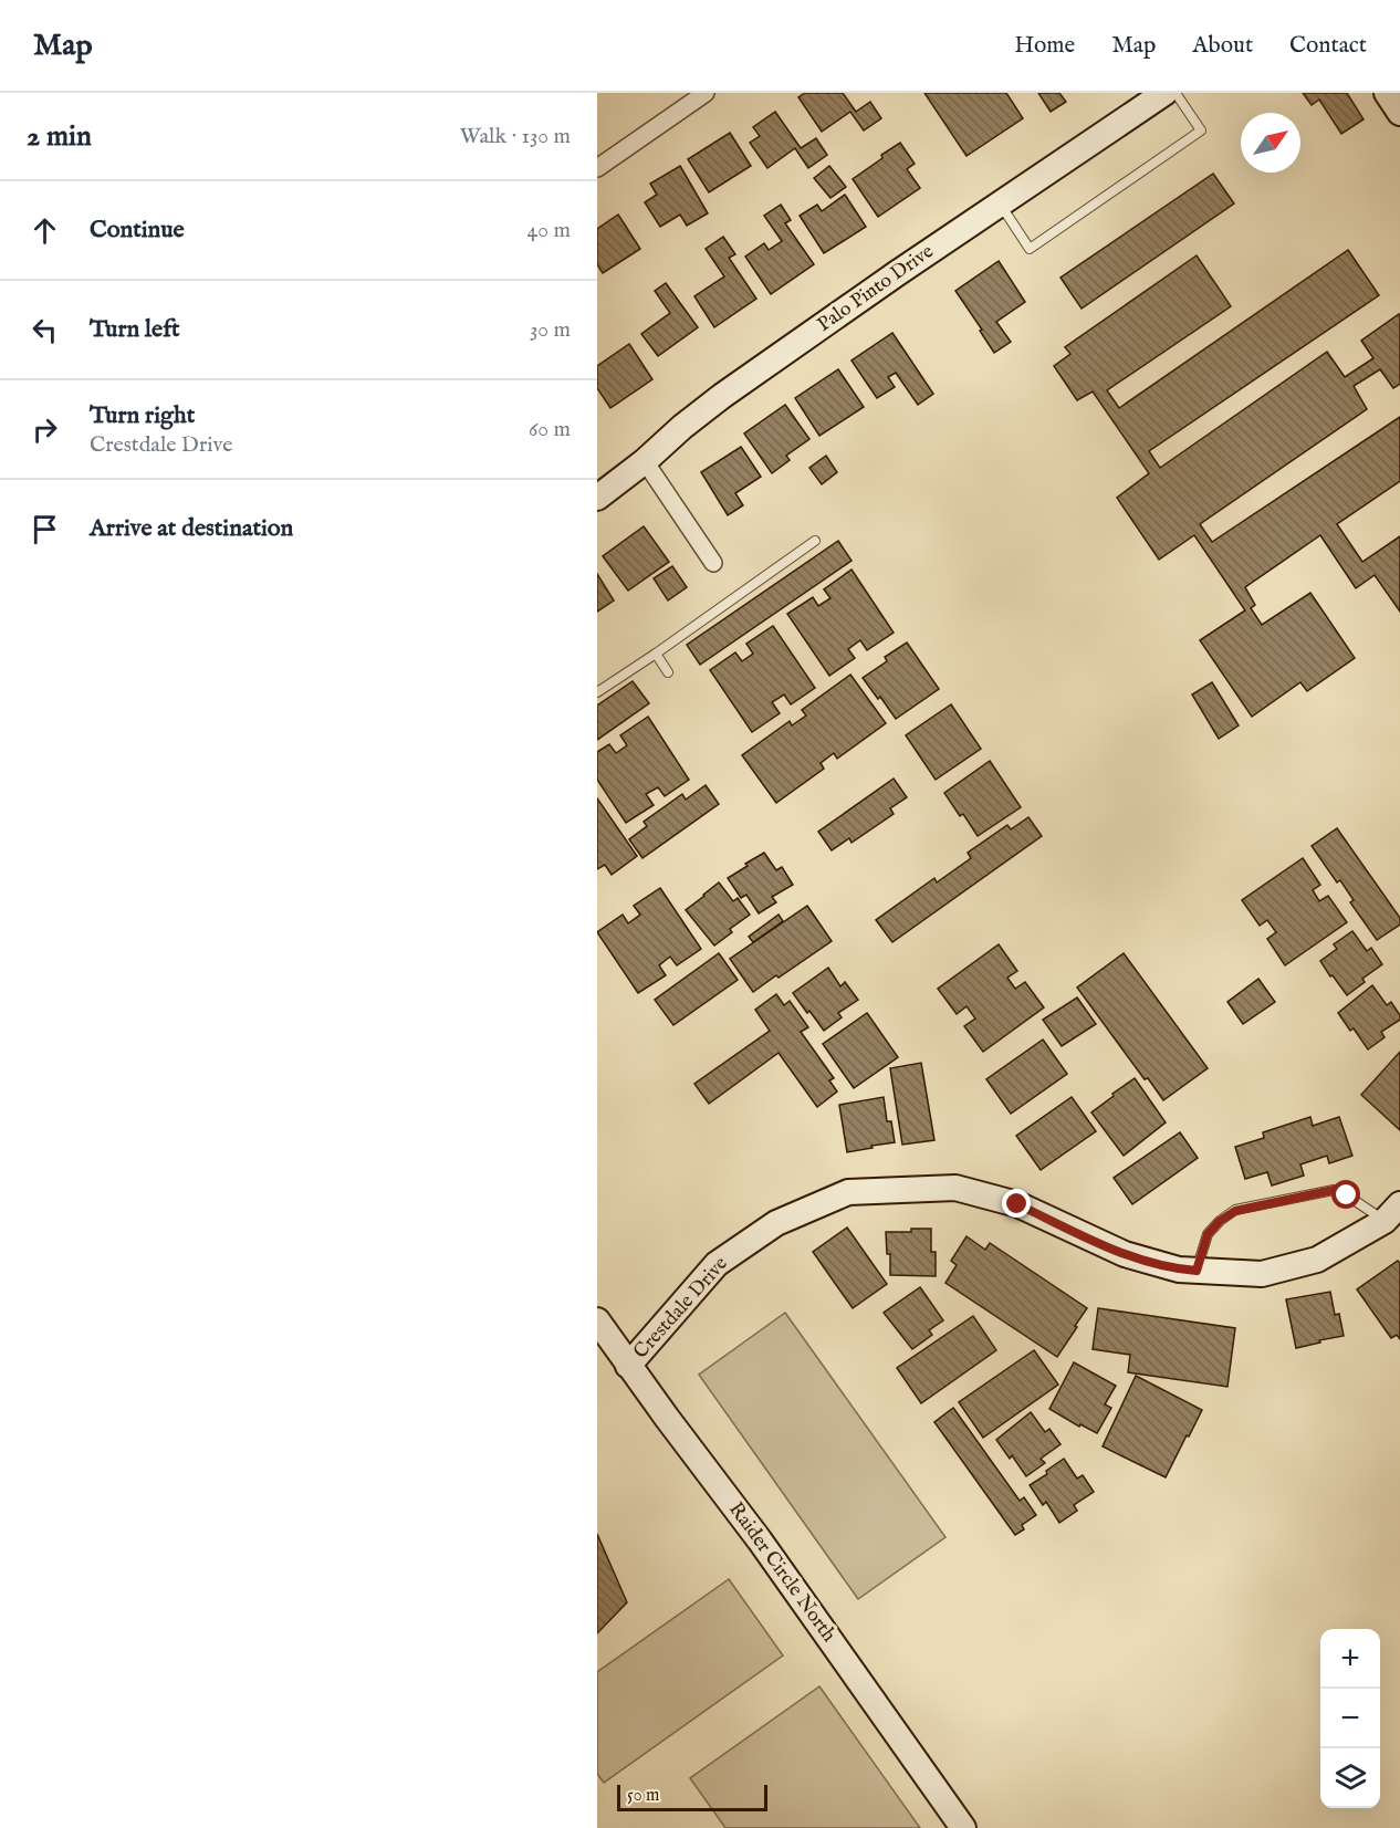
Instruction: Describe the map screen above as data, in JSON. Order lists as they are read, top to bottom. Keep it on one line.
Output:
{"streets":{"street":["Palo Pinto Drive","Crestdale Drive","Raider Circle North"]},"crossings":[["Crestdale Drive","Raider Circle North"]],"scale_bar":"50 m","north":"top right","page":{"header":"Map","nav":["Home","Map","About","Contact"],"heading":["2 min","Walk · 130 m"],"list":[["Continue","40 m"],["Turn left","30 m"],["Turn right","Crestdale Drive","60 m"],"Arrive at destination"],"map_buttons":["+","−"],"scale":"50 m"}}
